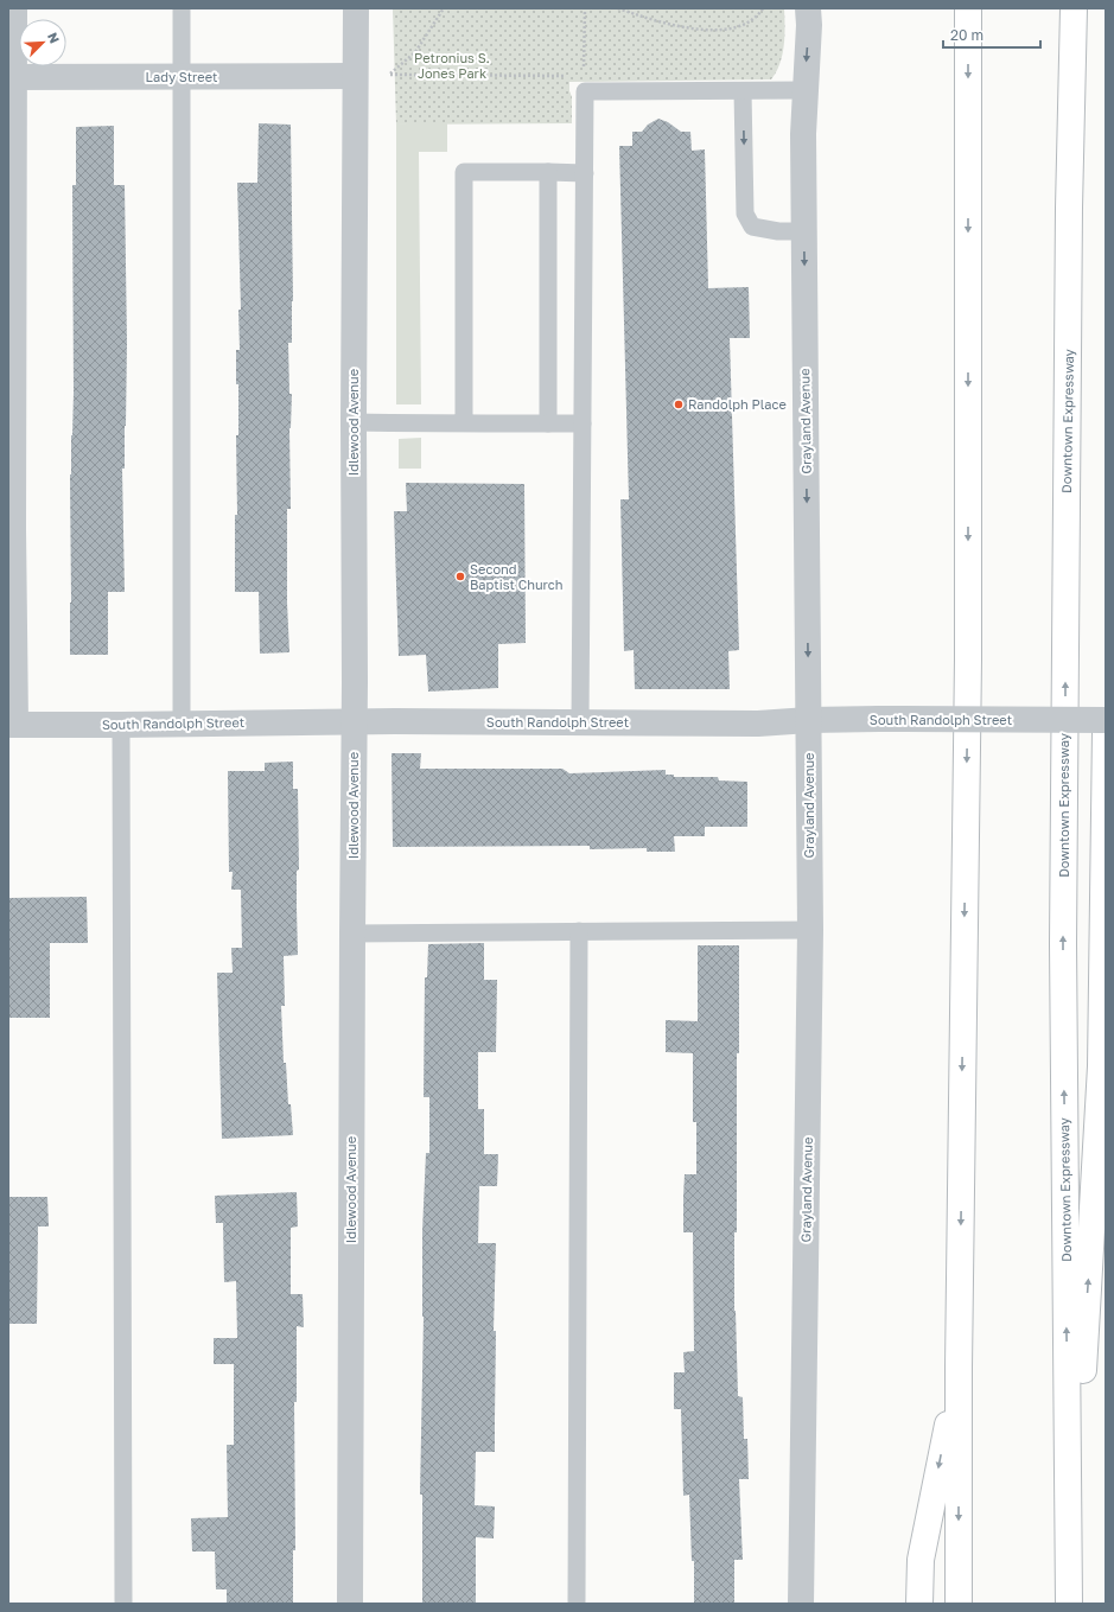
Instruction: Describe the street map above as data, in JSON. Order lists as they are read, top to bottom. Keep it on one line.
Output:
{"streets":{"highway":["Downtown Expressway"],"street":["Lady Street","Grayland Avenue","Idlewood Avenue","South Randolph Street"]},"crossings":[["Lady Street","Idlewood Avenue"],["Grayland Avenue","South Randolph Street"],["Idlewood Avenue","South Randolph Street"]],"one_way":["Grayland Avenue"],"parks":["Petronius S. Jones Park"],"places":["Randolph Place","Second Baptist Church"],"scale_bar":"20 m","north":"top right"}
